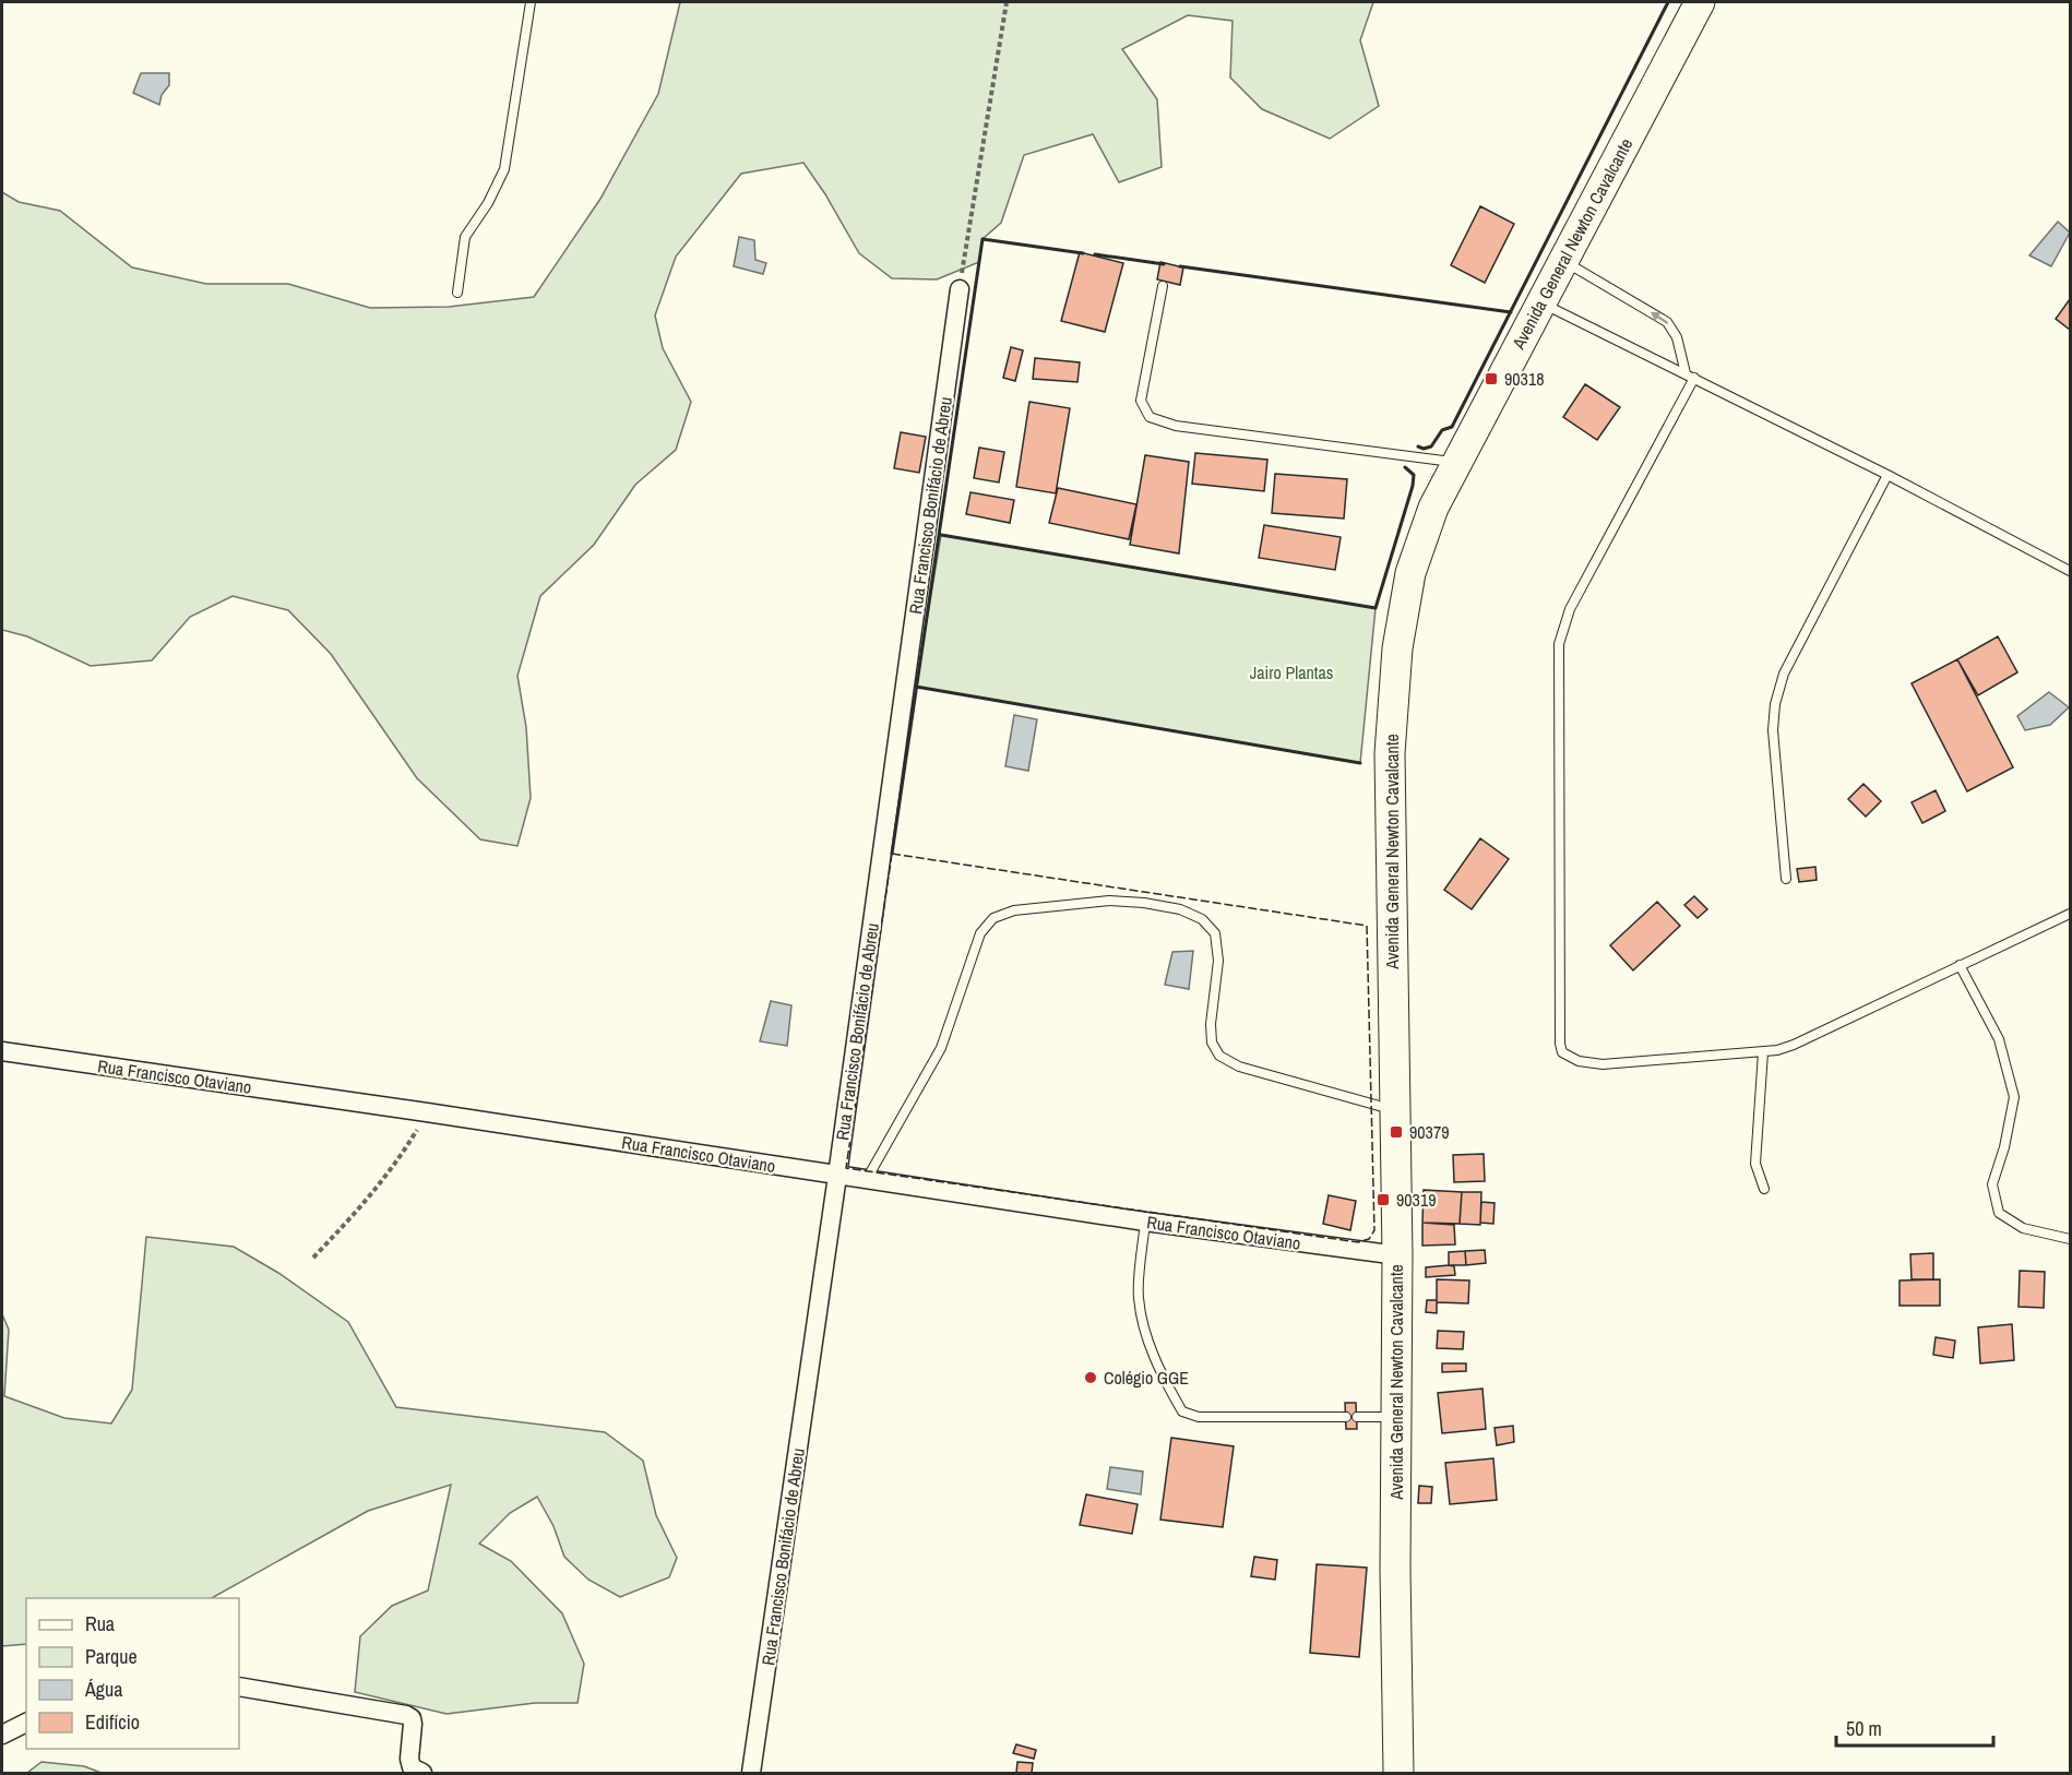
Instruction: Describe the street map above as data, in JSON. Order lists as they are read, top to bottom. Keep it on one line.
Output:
{"streets":{"main road":["Avenida General Newton Cavalcante"],"street":["Rua Francisco Bonifácio de Abreu","Rua Francisco Otaviano"]},"crossings":[["Avenida General Newton Cavalcante","Rua Francisco Otaviano"],["Rua Francisco Bonifácio de Abreu","Rua Francisco Otaviano"]],"parks":["Jairo Plantas"],"places":{"transit":["90318","90379","90319"],"other":["Colégio GGE"]},"legend":["Rua","Parque","Água","Edifício"],"scale_bar":"50 m"}
